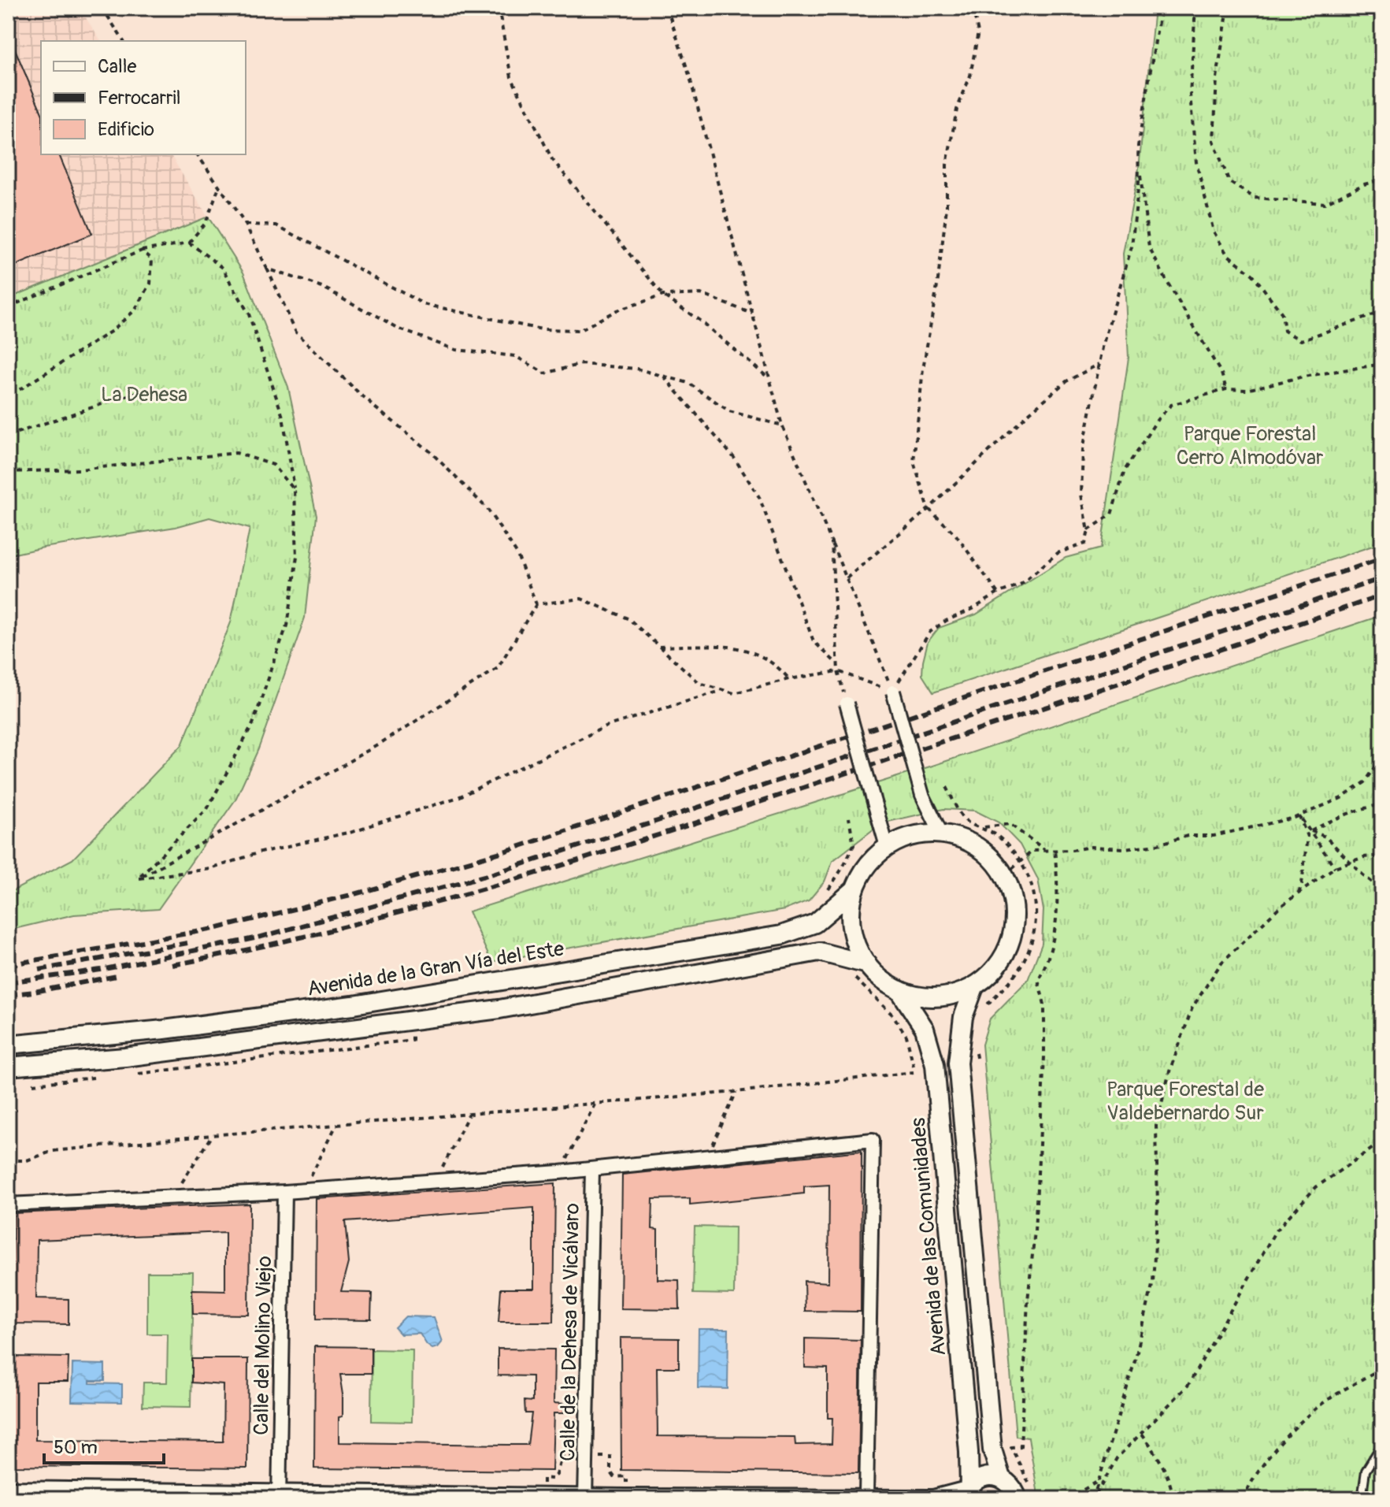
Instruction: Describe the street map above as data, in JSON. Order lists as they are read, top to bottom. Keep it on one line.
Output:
{"streets":{"street":["Avenida de la Gran Vía del Este","Avenida de las Comunidades","Calle de la Dehesa de Vicálvaro","Calle del Molino Viejo"]},"crossings":[["Avenida de la Gran Vía del Este","Avenida de las Comunidades"]],"parks":["La Dehesa","Parque Forestal Cerro Almodóvar","Parque Forestal de Valdebernardo Sur"],"legend":["Calle","Ferrocarril","Edificio"],"scale_bar":"50 m"}
